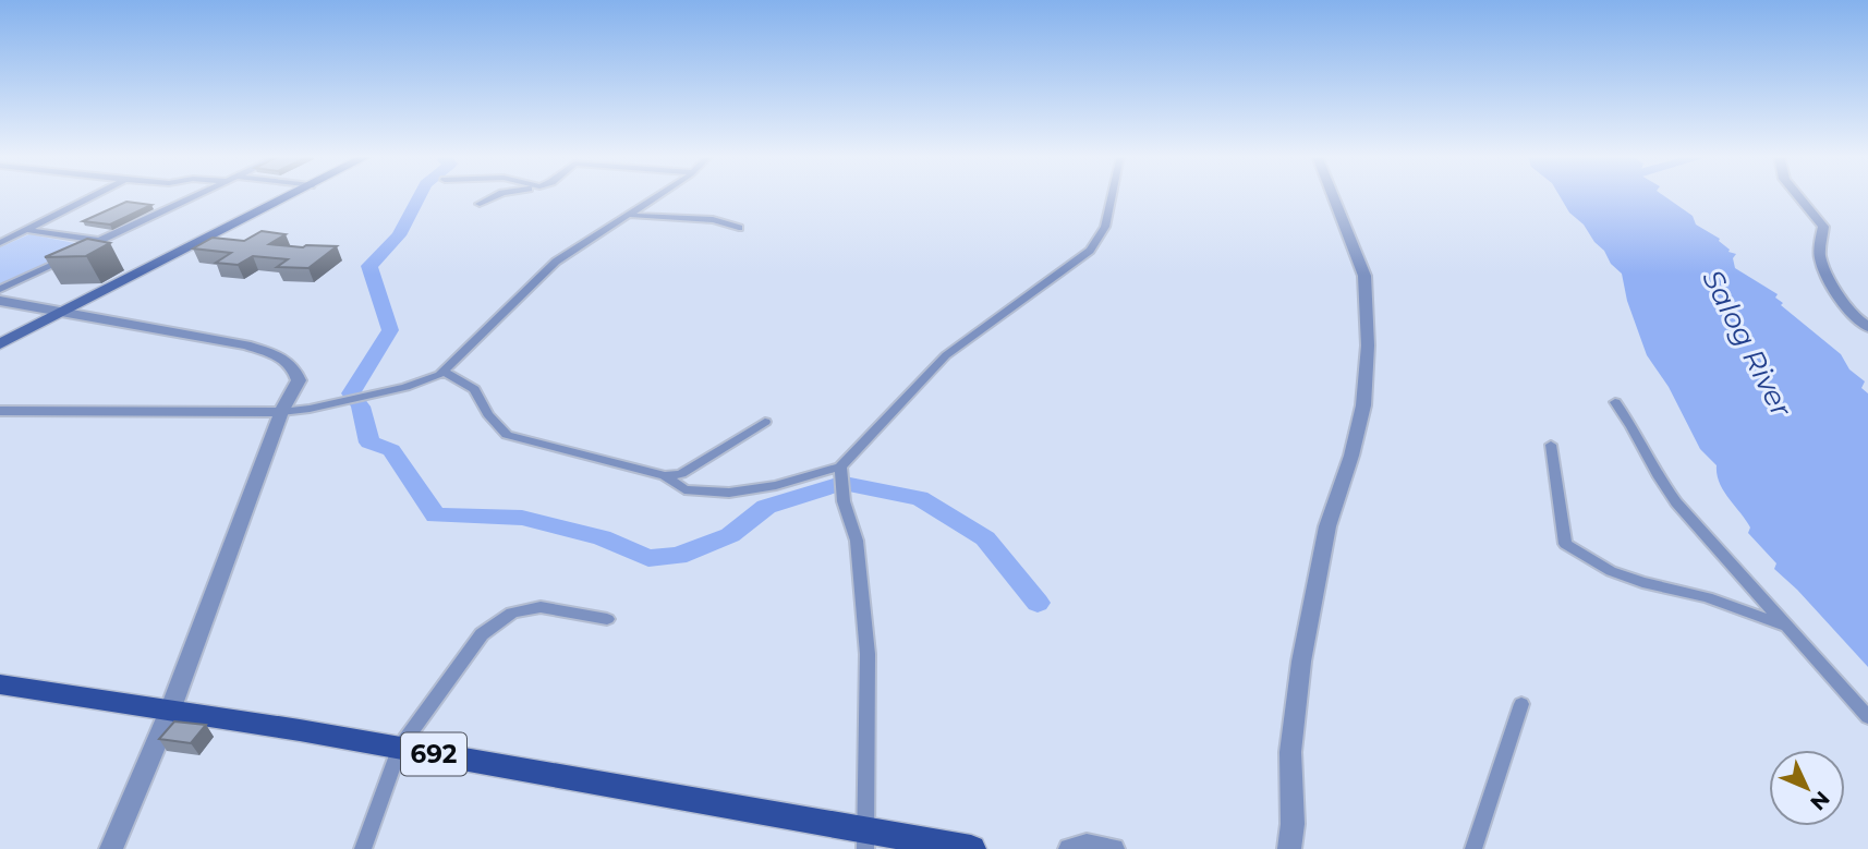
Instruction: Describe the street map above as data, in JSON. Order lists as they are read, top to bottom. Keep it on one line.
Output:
{"streets":{"main road":["692"]},"water":["Salog River"],"north":"bottom right"}
